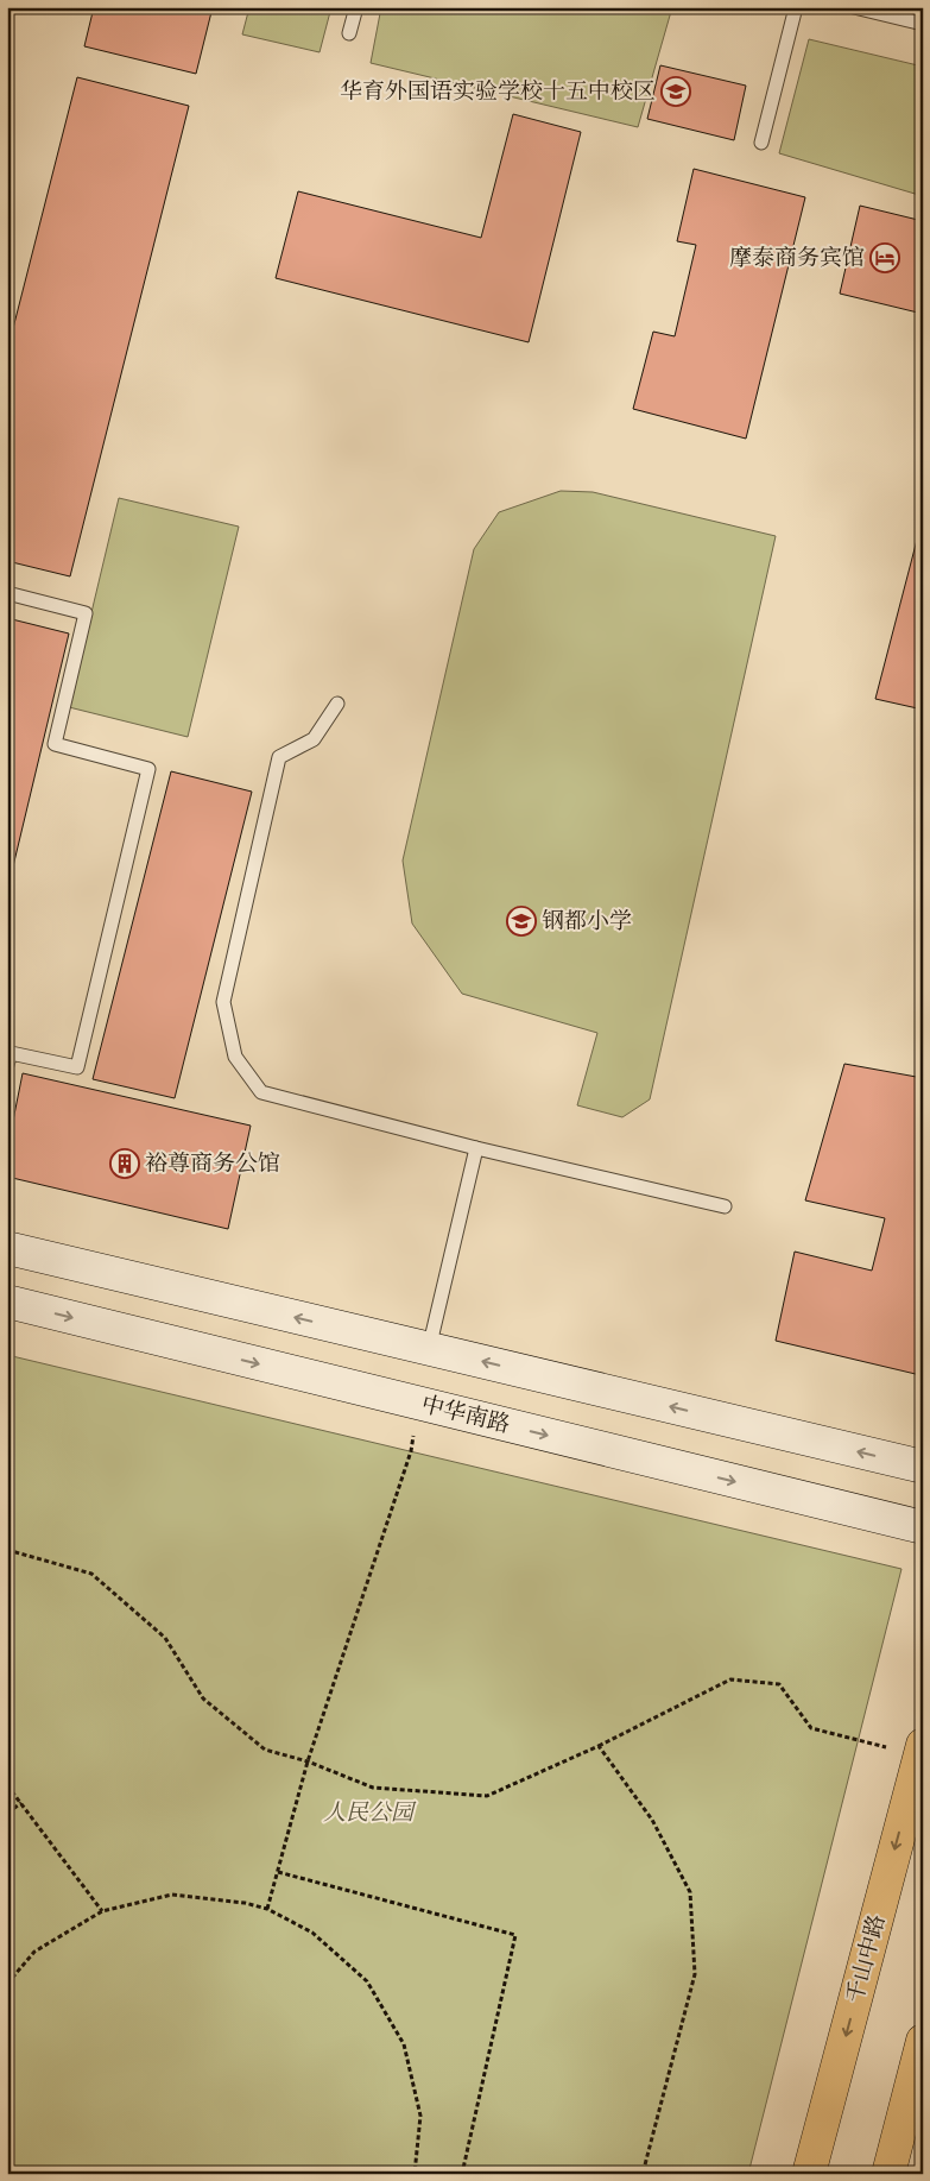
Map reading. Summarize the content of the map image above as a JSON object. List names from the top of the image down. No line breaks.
{"streets":{"main road":["中华南路","千山中路"]},"parks":["人民公园"],"places":{"school or university":["华育外国语实验学校十五中校区","钢都小学"],"hotel":["摩泰商务宾馆"],"building":["裕尊商务公馆"]}}
